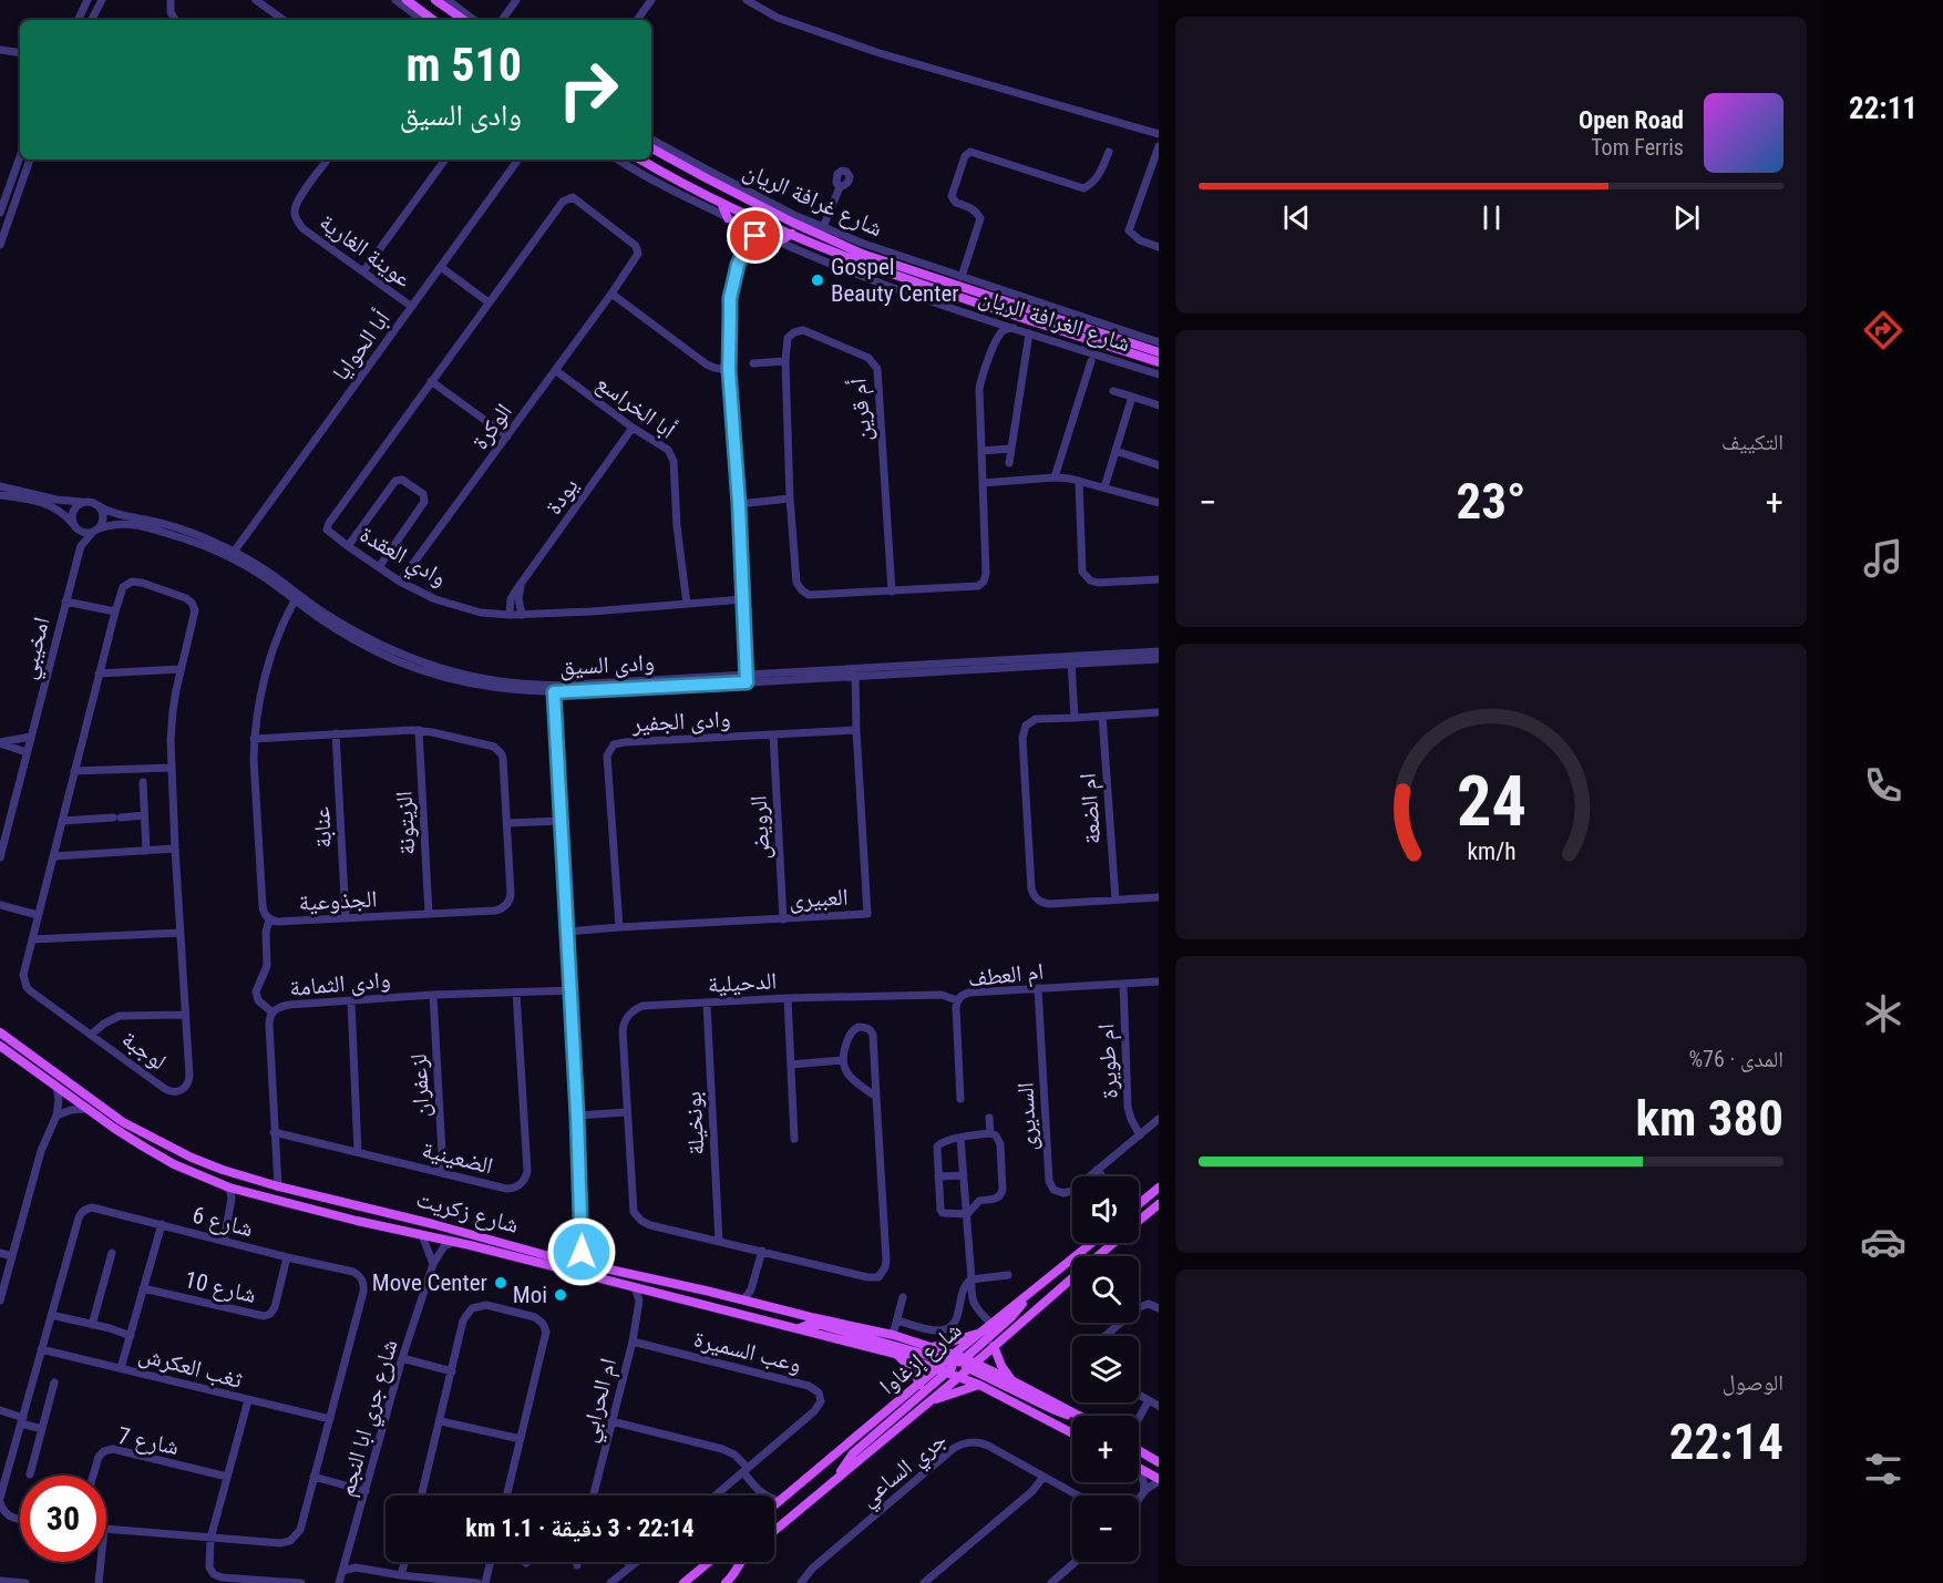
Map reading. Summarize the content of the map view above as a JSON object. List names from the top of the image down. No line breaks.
{"streets":{"main road":["شارع الغرافة الريان","شارع زكريت","شارع إزغاوا"],"street":["شارع غرافة الريان","عوينة الغارية","أبا الحوايا","أبا الخراسع","أم قرين","الوكرة","يودة","وادي العقدة","امخيبي","وادى السيق","وادى الجفير","ام الضعة","الزيتونة","عنابة","الرويض","العبيرى","الجذوعية","ام العطف","الدحيلية","وادى الثمامة","لوجبة","ام طويرة","لزعفران","السديرى","بونخيلة","الضعينية","شارع 6","شارع 10","وعب السميرة","ثغب العكرش","ام الحرابي","شارع جري ابا النجم","شارع 7","جري الساعي"]},"crossings":[["عوينة الغارية","أبا الحوايا"],["أبا الحوايا","وادى السيق"],["أبا الخراسع","الوكرة"],["أبا الخراسع","يودة"],["أبا الخراسع","وادي العقدة"],["الوكرة","وادي العقدة"],["يودة","وادي العقدة"],["امخيبي","وادى السيق"],["امخيبي","لوجبة"],["وادى السيق","العبيرى"],["وادى السيق","الجذوعية"],["وادى الجفير","الرويض"],["وادى الجفير","العبيرى"],["الزيتونة","الجذوعية"],["عنابة","الجذوعية"],["الرويض","العبيرى"],["ام العطف","الدحيلية"],["ام العطف","ام طويرة"],["ام العطف","السديرى"],["الدحيلية","بونخيلة"],["وادى الثمامة","لزعفران"],["وادى الثمامة","الضعينية"],["وادى الثمامة","شارع زكريت"],["ام طويرة","السديرى"],["لزعفران","الضعينية"],["شارع زكريت","شارع إزغاوا"],["شارع زكريت","ام الحرابي"],["شارع زكريت","شارع جري ابا النجم"],["شارع 6","شارع 10"],["شارع 6","ثغب العكرش"],["وعب السميرة","ام الحرابي"]],"places":["Gospel Beauty Center","Move Center","Moi"],"page":{"tabs":"22:11","turn":["510 m","وادى السيق"],"song":["Open Road","Tom Ferris"],"tile":["التكييف",["المدى · 76%","380 km"],["الوصول","22:14"]],"heat":["−","23°","+"],"map_buttons":["+","−"],"limit":"30","trip":"22:14 · 3 دقيقة · 1.1 km","gauge":["24","km/h"]}}
